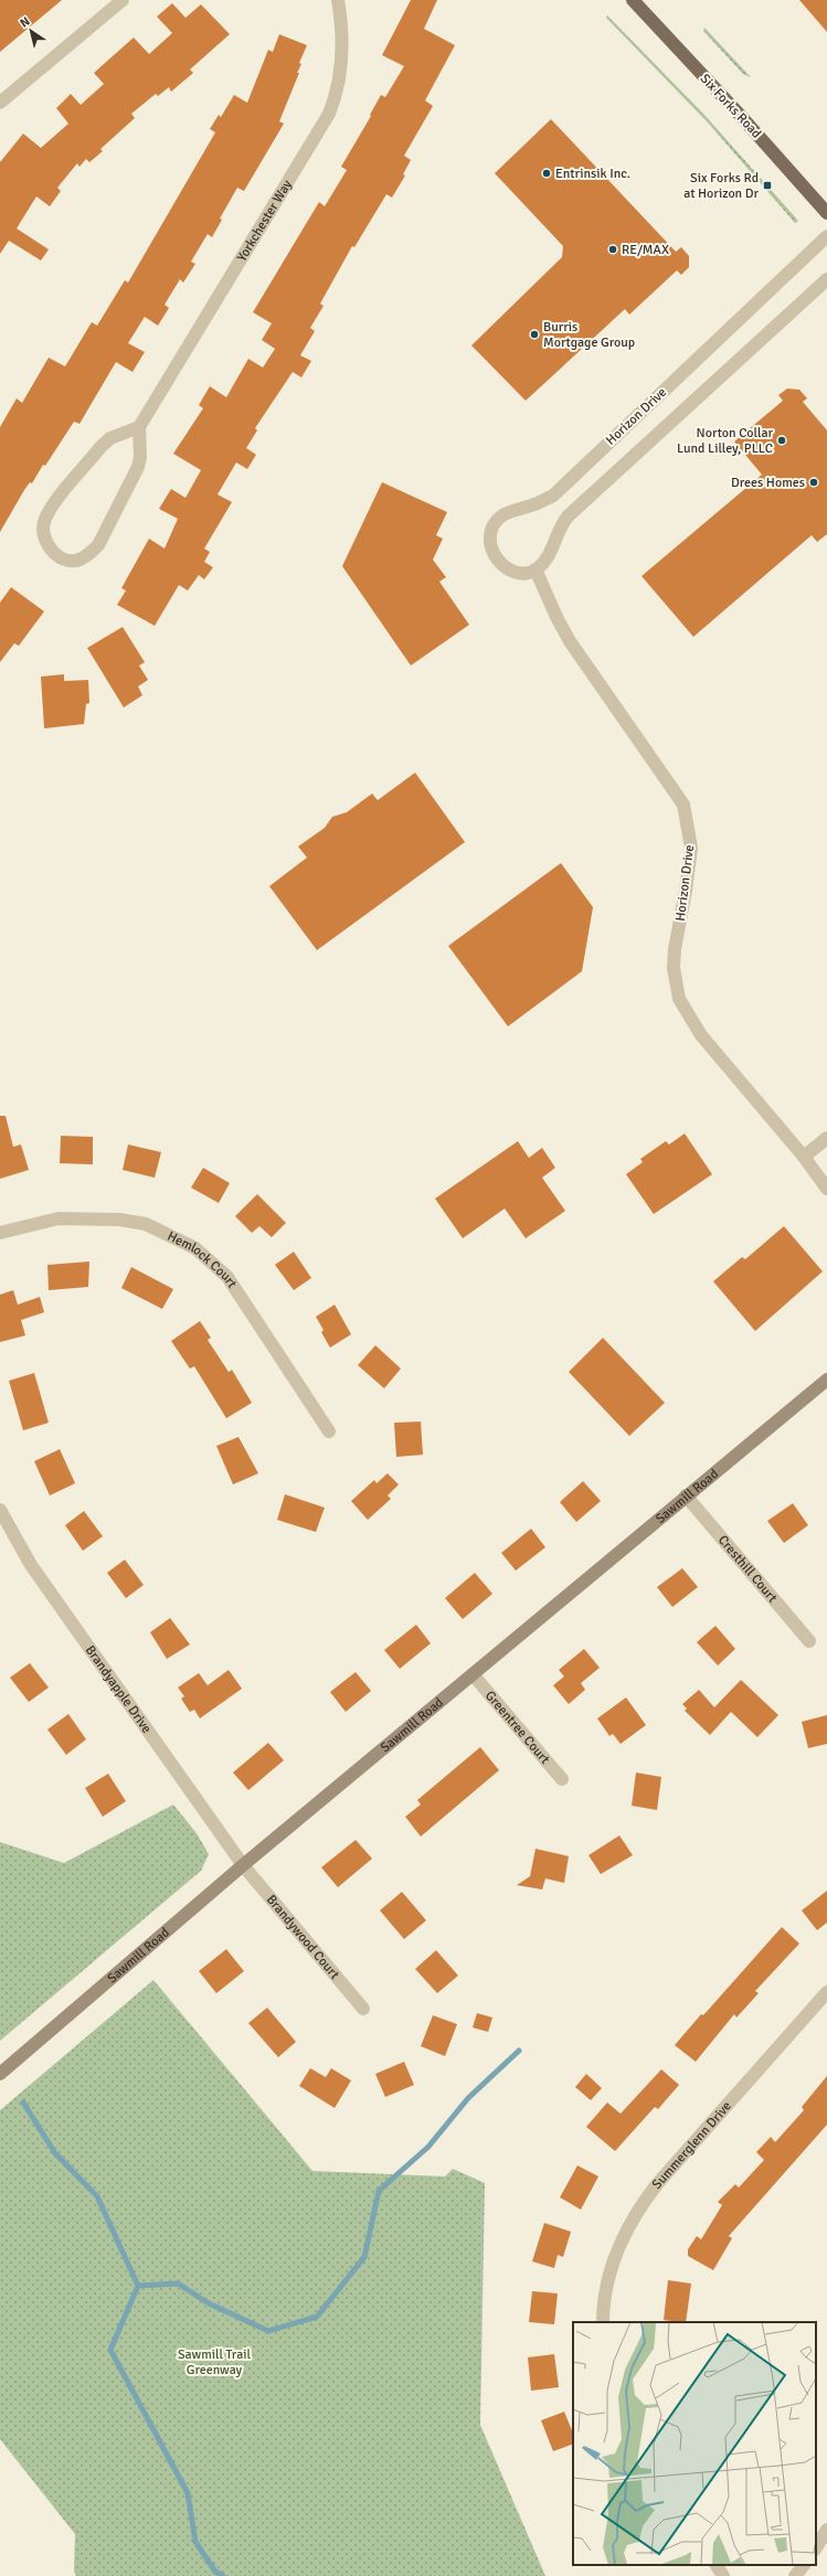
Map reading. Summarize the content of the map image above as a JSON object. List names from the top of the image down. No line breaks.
{"streets":{"main road":["Six Forks Road"],"street":["Yorkchester Way","Horizon Drive","Hemlock Court","Sawmill Road","Cresthill Court","Brandyapple Drive","Greentree Court","Brandywood Court","Summerglenn Drive"]},"crossings":[["Sawmill Road","Cresthill Court"],["Sawmill Road","Brandyapple Drive"],["Sawmill Road","Greentree Court"],["Sawmill Road","Brandywood Court"],["Brandyapple Drive","Brandywood Court"]],"parks":["Sawmill Trail Greenway"],"places":{"other":["Entrinsik Inc.","RE/MAX","Burris Mortgage Group","Norton Collar Lund Lilley, PLLC","Drees Homes"],"transit":["Six Forks Rd at Horizon Dr"]},"north":"top left"}
